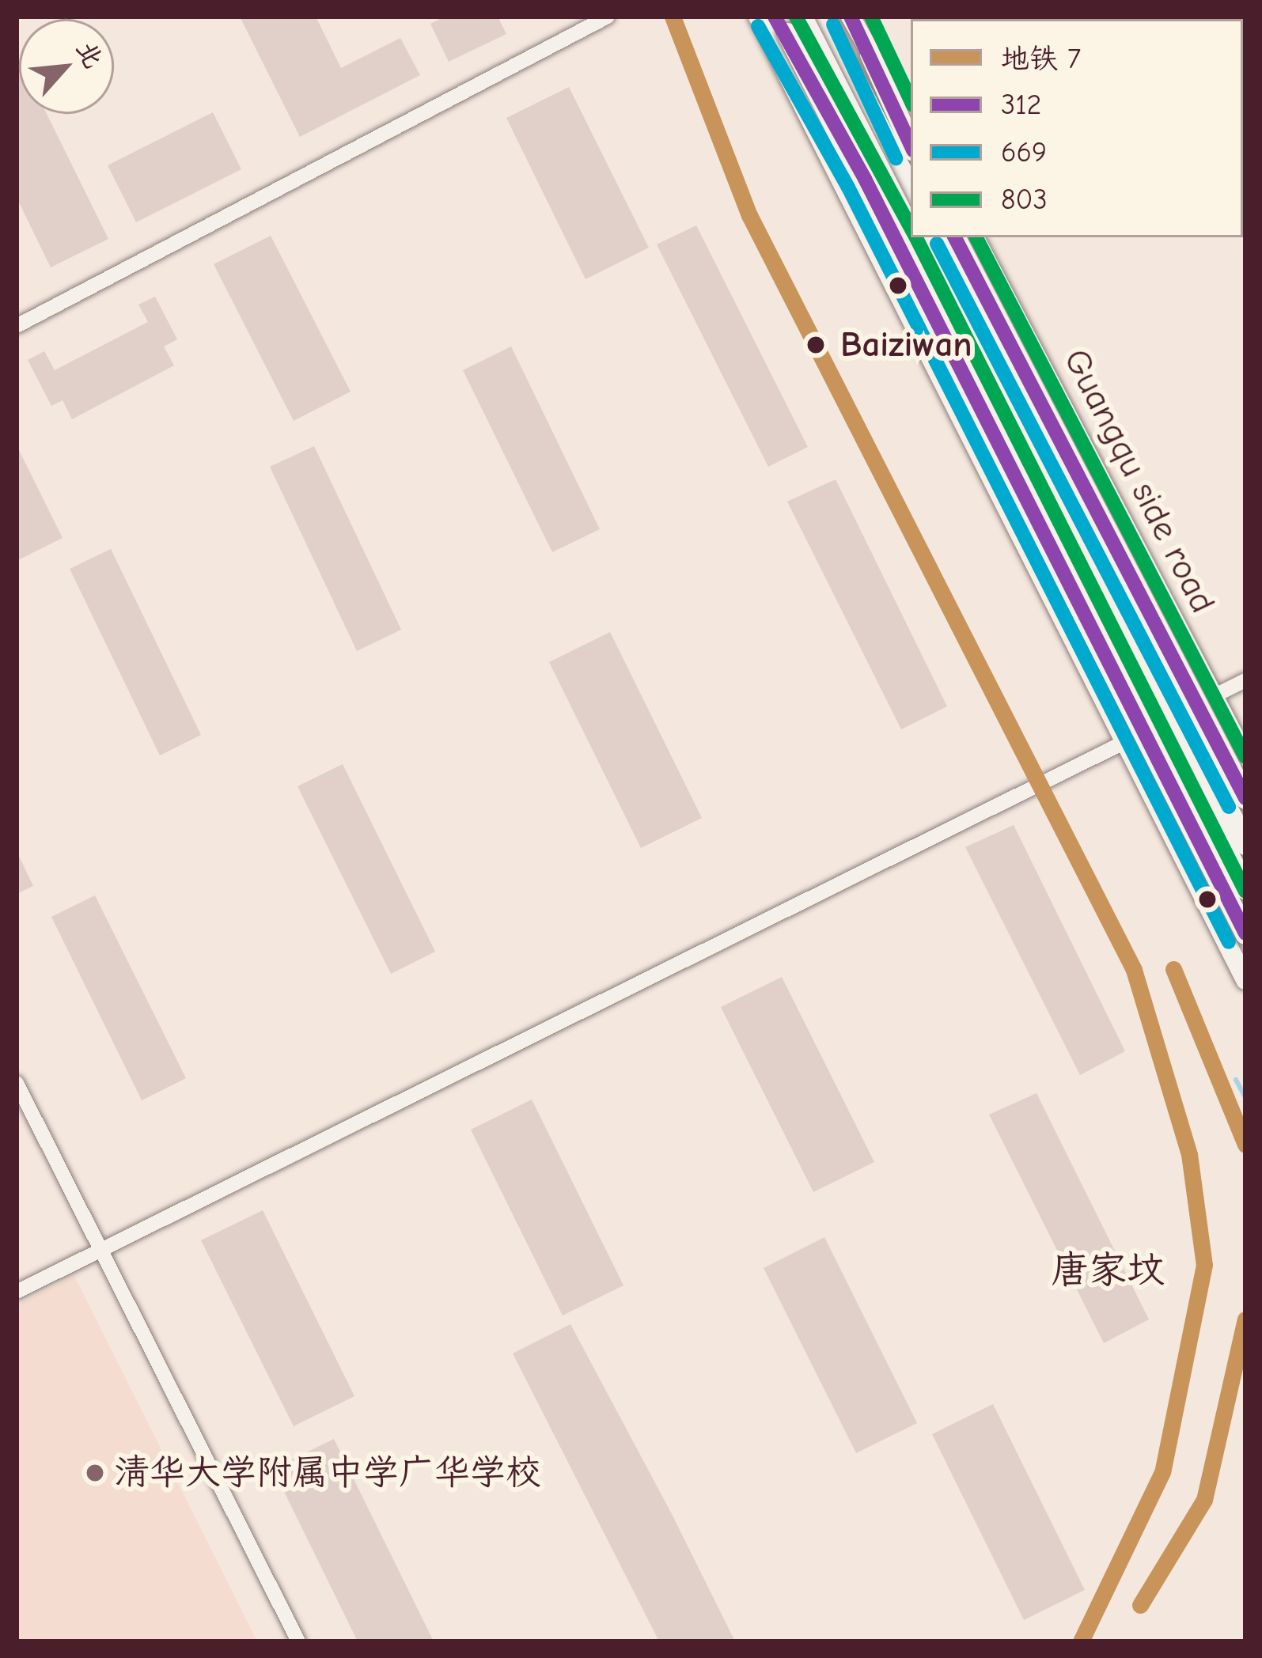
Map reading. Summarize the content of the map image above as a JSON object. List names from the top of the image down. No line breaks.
{"streets":{"main road":["Guangqu side road"]},"districts":["唐家坟"],"places":["Baiziwan","清华大学附属中学广华学校"],"lines":["metro line 7","transit line 312","transit line 803","transit line 669"],"legend":["地铁 7","312","669","803"],"north":"top right"}
